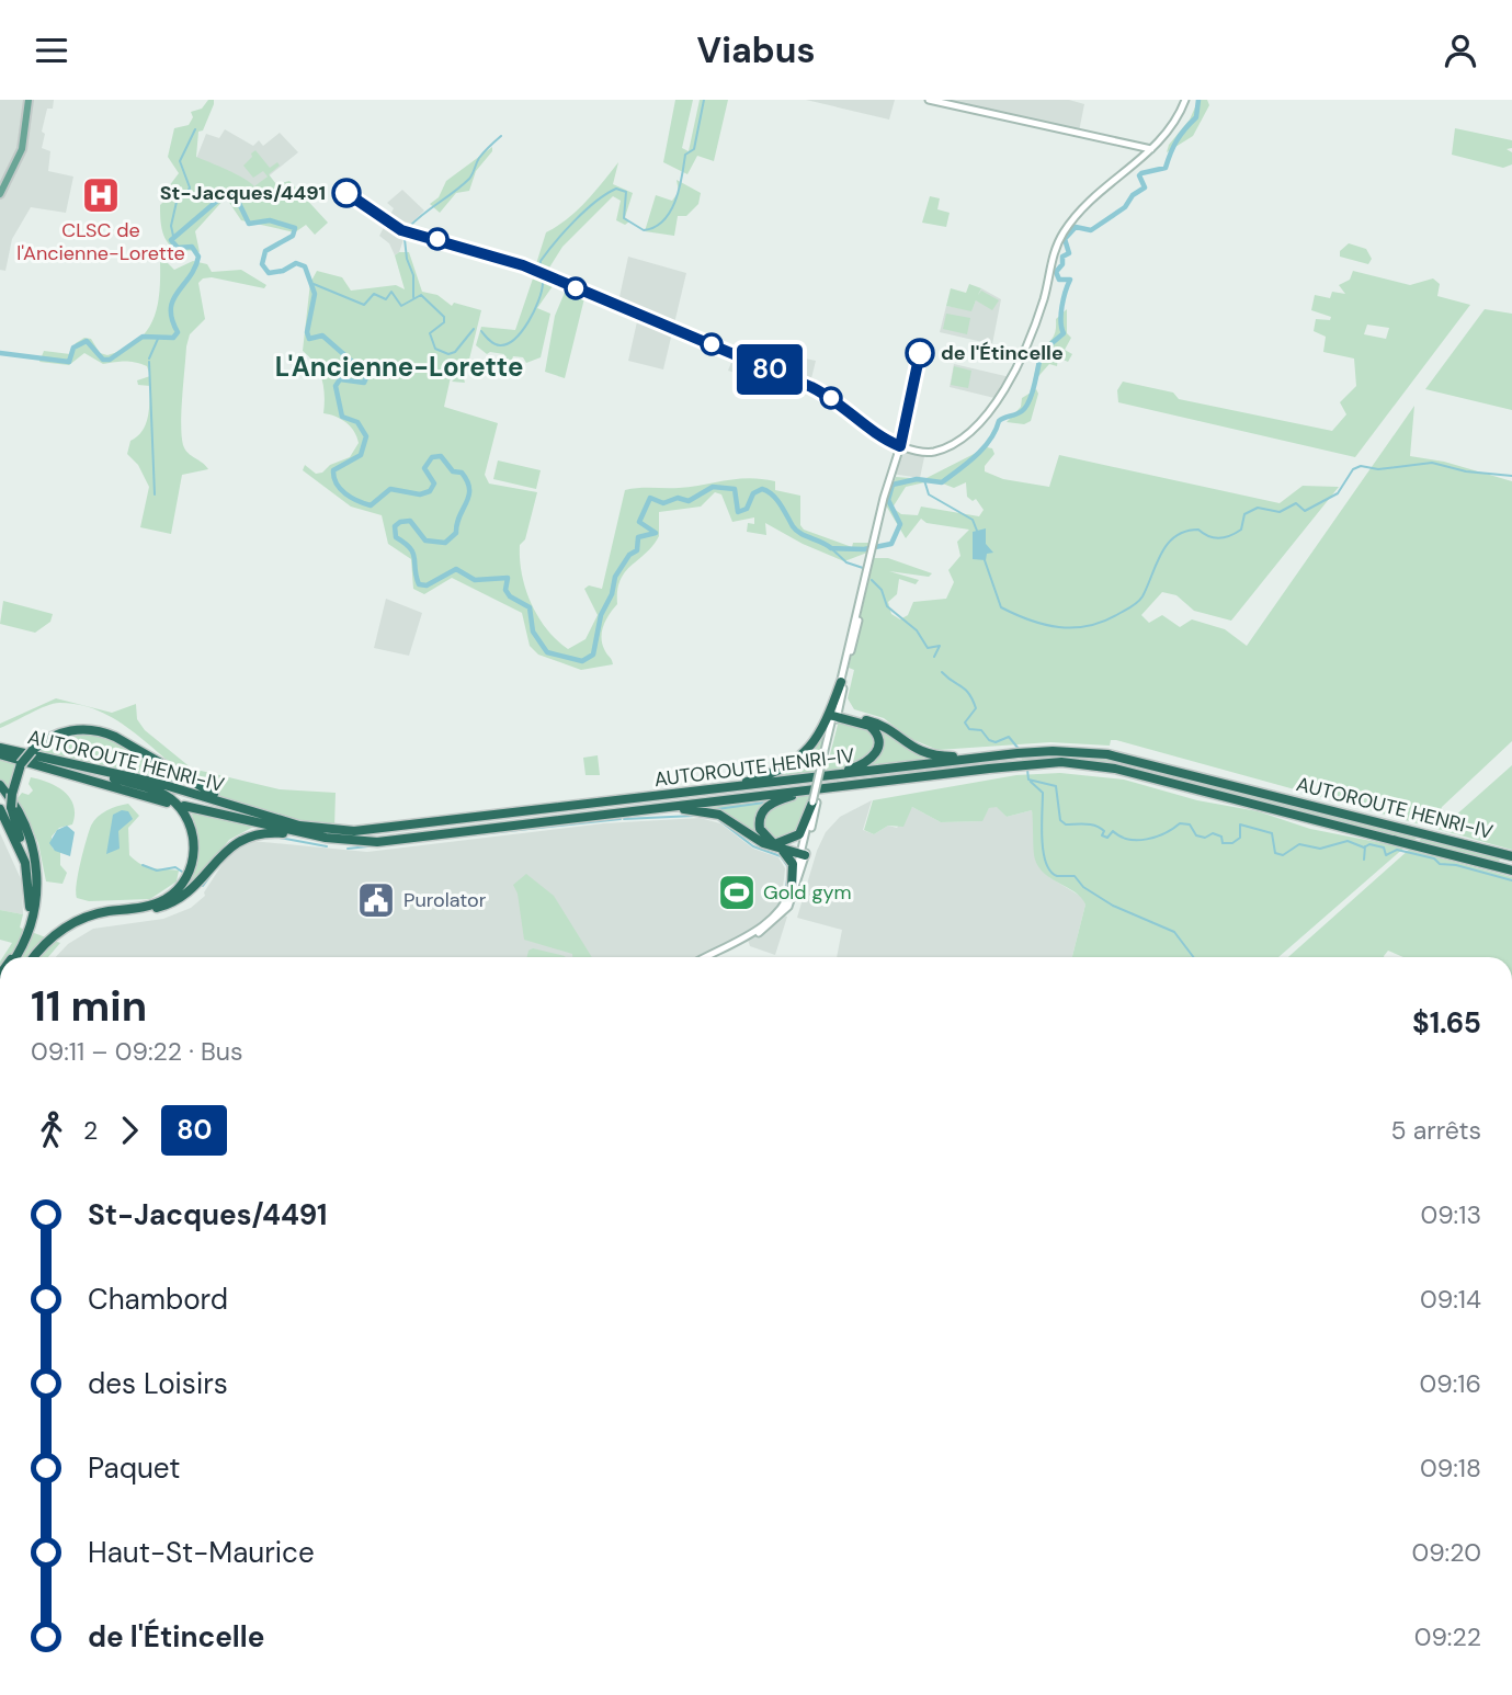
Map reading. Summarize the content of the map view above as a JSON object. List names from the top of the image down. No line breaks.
{"streets":{"highway":["AUTOROUTE HENRI-IV"]},"districts":["L'Ancienne-Lorette"],"places":{"other":["St-Jacques/4491","de l'Étincelle"],"hospital":["CLSC de l'Ancienne-Lorette"],"sports":["Gold gym"],"public building":["Purolator"]},"lines":["bus line 80"],"page":{"header":"Viabus","on_map":"80","heading":["11 min","09:11 – 09:22 · Bus","$1.65"],"legs":["2","80","5 arrêts"],"list":[{"name":"St-Jacques/4491","value":"09:13"},{"name":"Chambord","value":"09:14"},{"name":"des Loisirs","value":"09:16"},{"name":"Paquet","value":"09:18"},{"name":"Haut-St-Maurice","value":"09:20"},{"name":"de l'Étincelle","value":"09:22"}]}}
